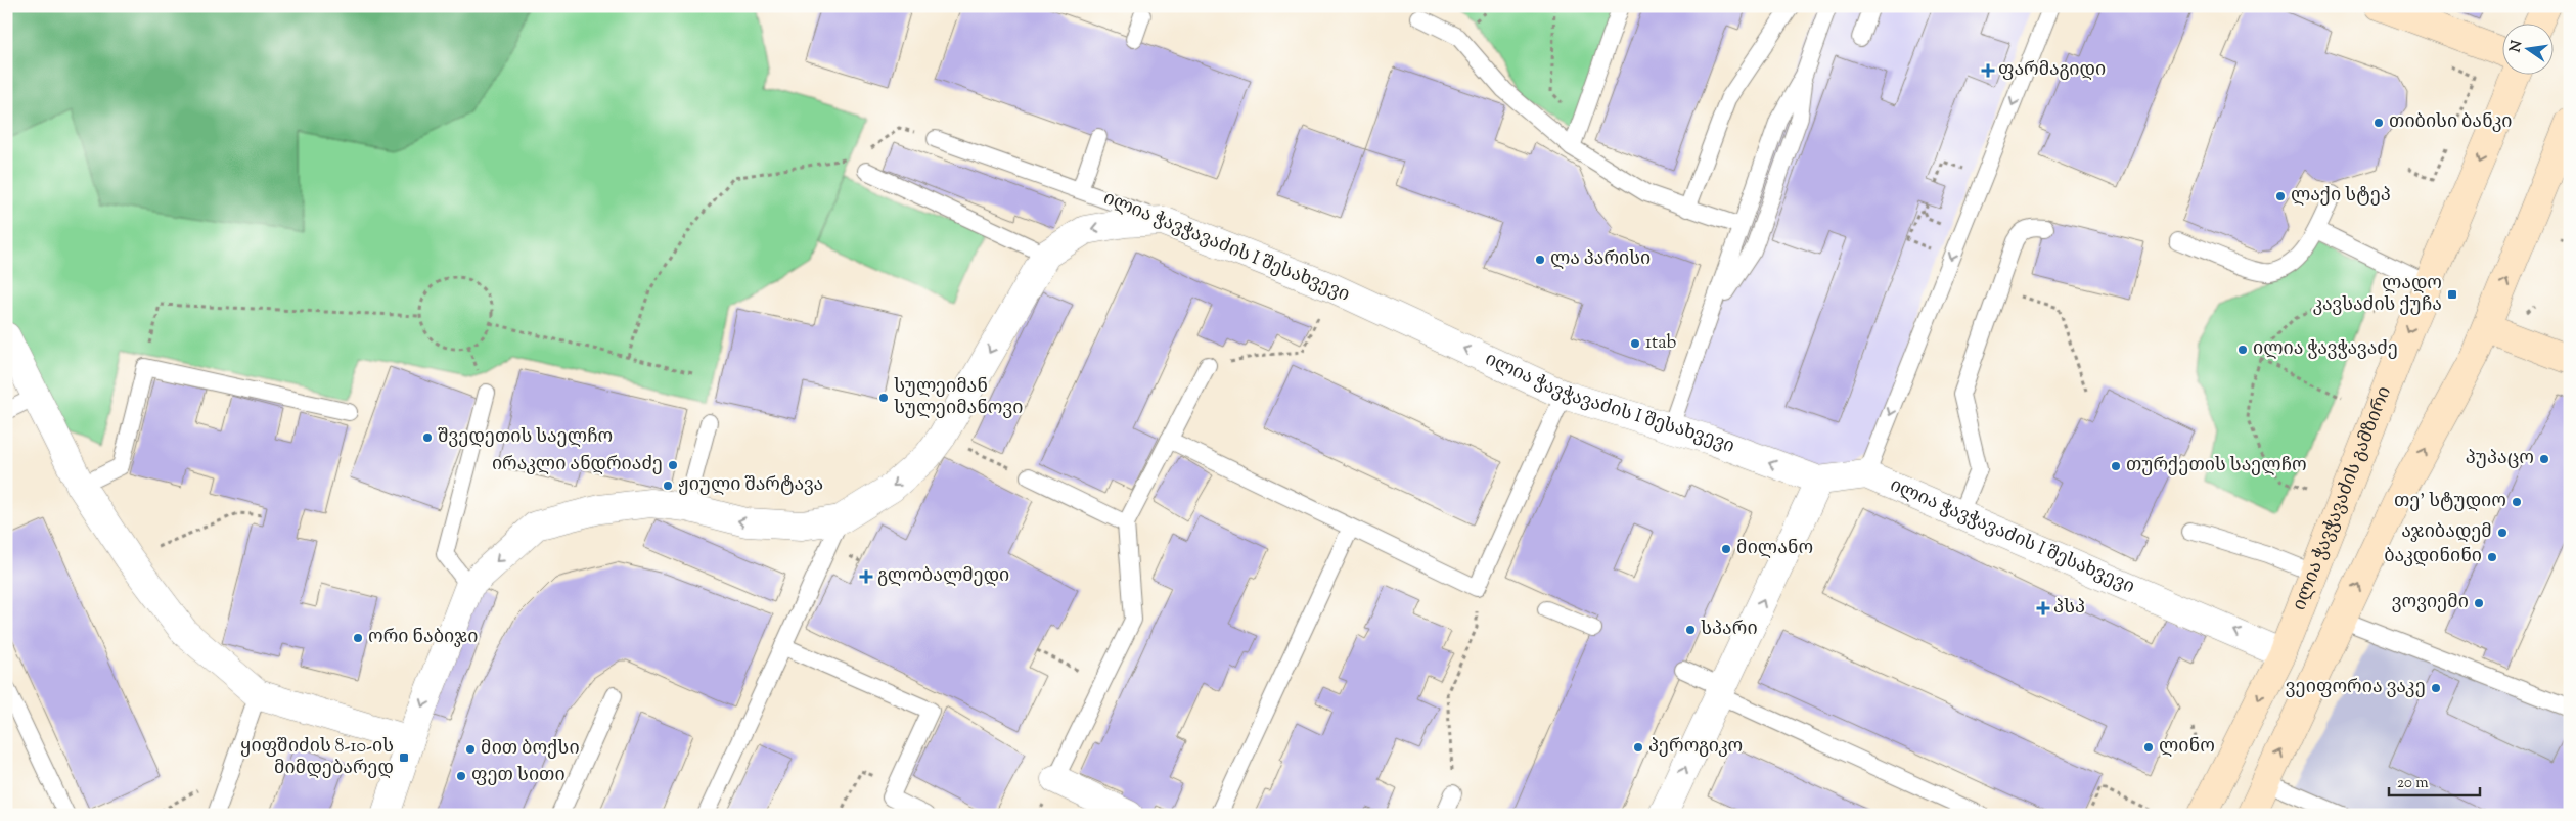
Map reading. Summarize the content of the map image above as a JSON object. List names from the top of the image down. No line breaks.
{"streets":{"main road":["ილია ჭავჭავაძის გამზირი"],"street":["ილია ჭავჭავაძის I შესახვევი"]},"crossings":[["ილია ჭავჭავაძის I შესახვევი","ილია ჭავჭავაძის გამზირი"]],"places":{"health":["ფარმაგიდი","გლობალმედი","პსპ"],"other":["თიბისი ბანკი","ლაქი სტეპ","ლა პარისი","1tab","ილია ჭავჭავაძე","სულეიმან სულეიმანოვი","შვედეთის საელჩო","პუპაცო","ირაკლი ანდრიაძე","თურქეთის საელჩო","ჟიული შარტავა","თე' სტუდიო","აჯიბადემ","მილანო","ბაკდინინი","ვოვიემი","სპარი","ორი ნაბიჯი","ვეიფორია ვაკე","პეროგიკო","ლინო","მით ბოქსი","ფეთ სითი"],"transit":["ლადო კავსაძის ქუჩა","ყიფშიძის 8-10-ის მიმდებარედ"]},"scale_bar":"20 m","north":"left"}
